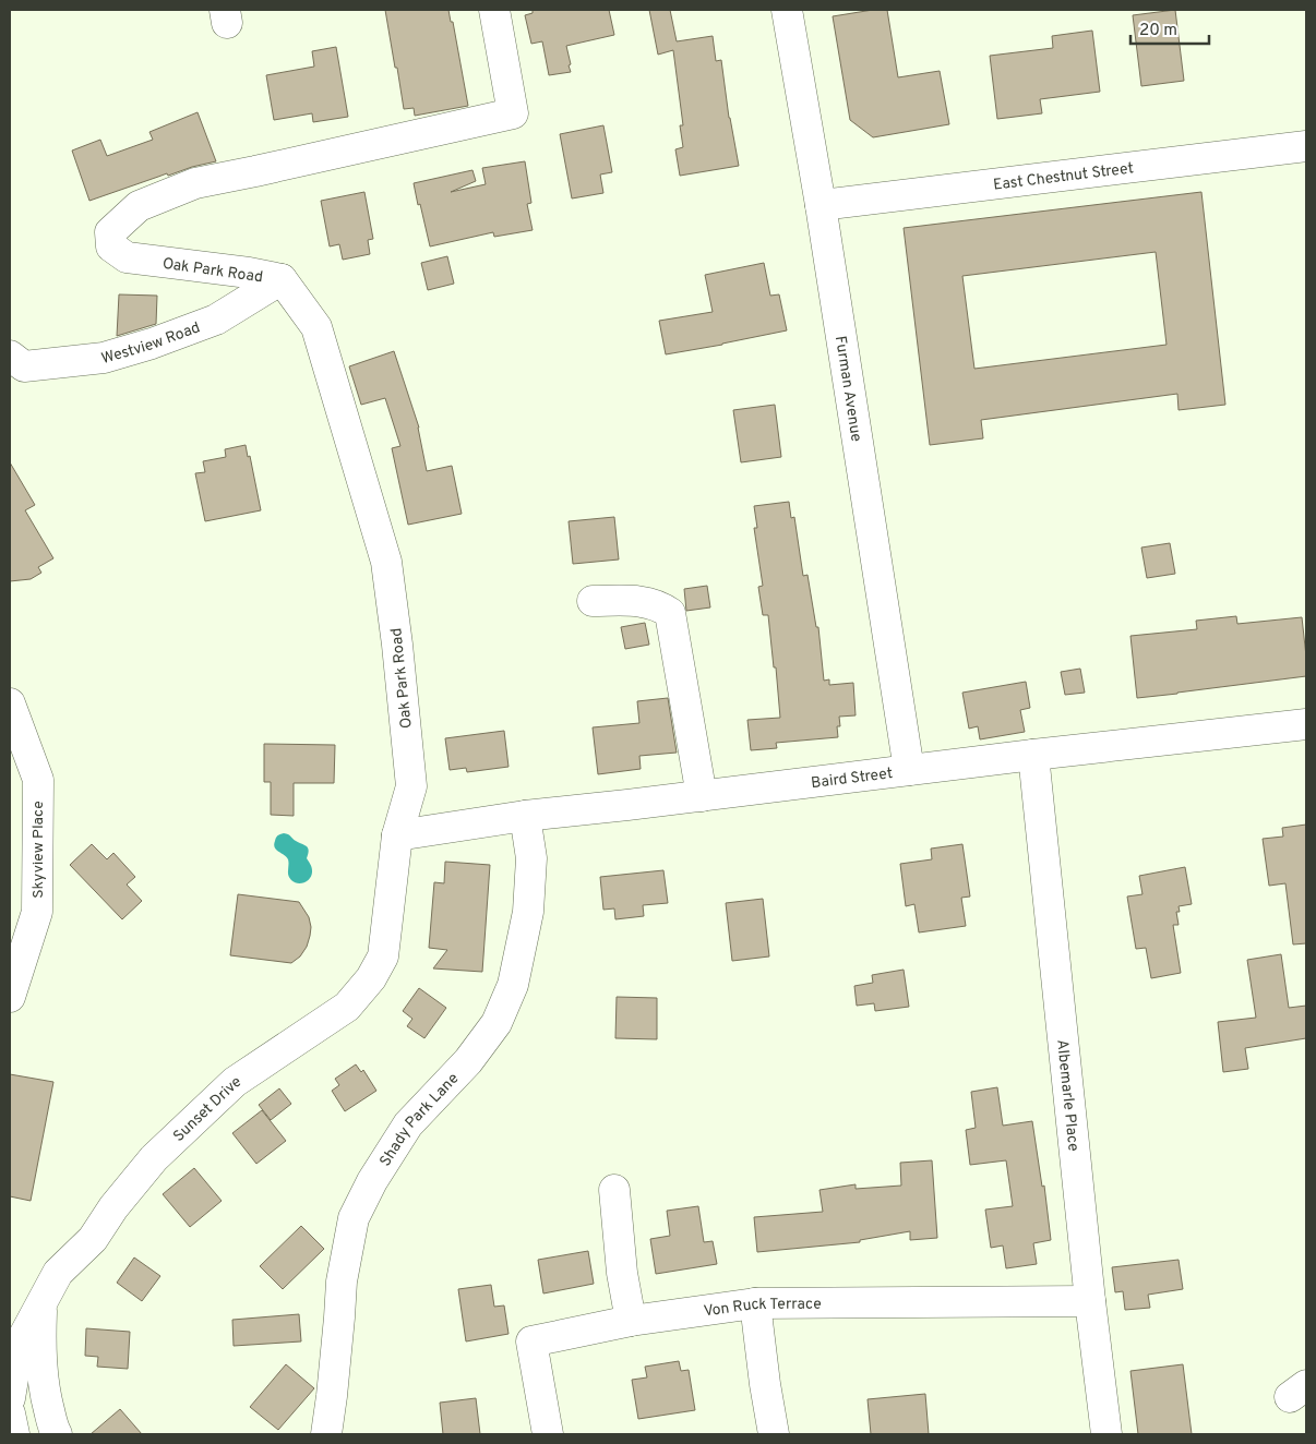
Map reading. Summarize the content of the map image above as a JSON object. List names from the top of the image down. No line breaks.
{"streets":{"street":["East Chestnut Street","Oak Park Road","Westview Road","Furman Avenue","Baird Street","Skyview Place","Albemarle Place","Sunset Drive","Shady Park Lane","Von Ruck Terrace"]},"crossings":[["East Chestnut Street","Furman Avenue"],["Oak Park Road","Westview Road"],["Oak Park Road","Baird Street"],["Oak Park Road","Sunset Drive"],["Furman Avenue","Baird Street"],["Baird Street","Albemarle Place"],["Baird Street","Sunset Drive"],["Baird Street","Shady Park Lane"],["Albemarle Place","Von Ruck Terrace"]],"scale_bar":"20 m"}
